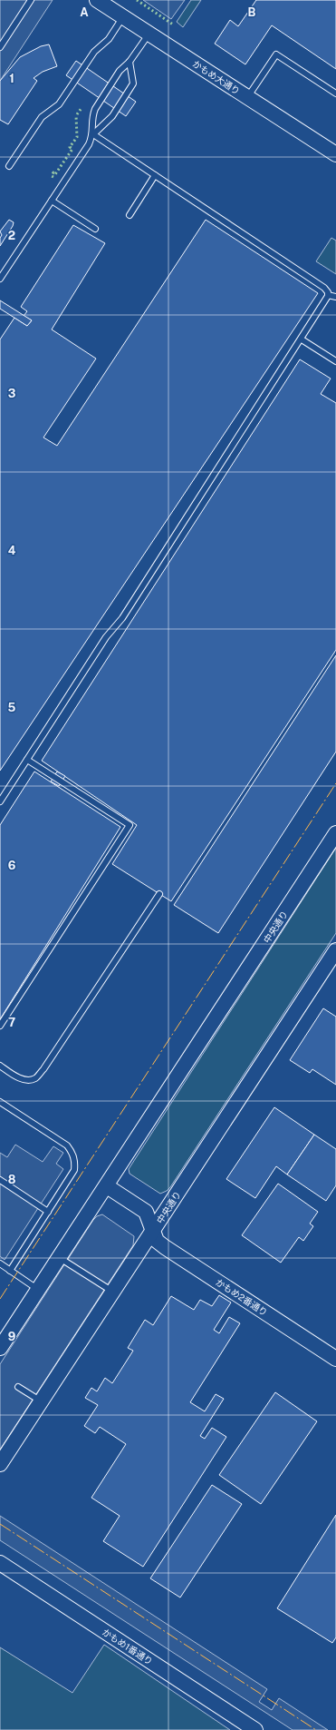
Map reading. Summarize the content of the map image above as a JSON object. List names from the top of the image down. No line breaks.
{"streets":{"street":["かもめ大通り","中央通り","かもめ2番通り","かもめ1番通り"]},"crossings":[["中央通り","かもめ2番通り"]],"grid":{"columns":["A","B"],"rows":["1","2","3","4","5","6","7","8","9"]}}
